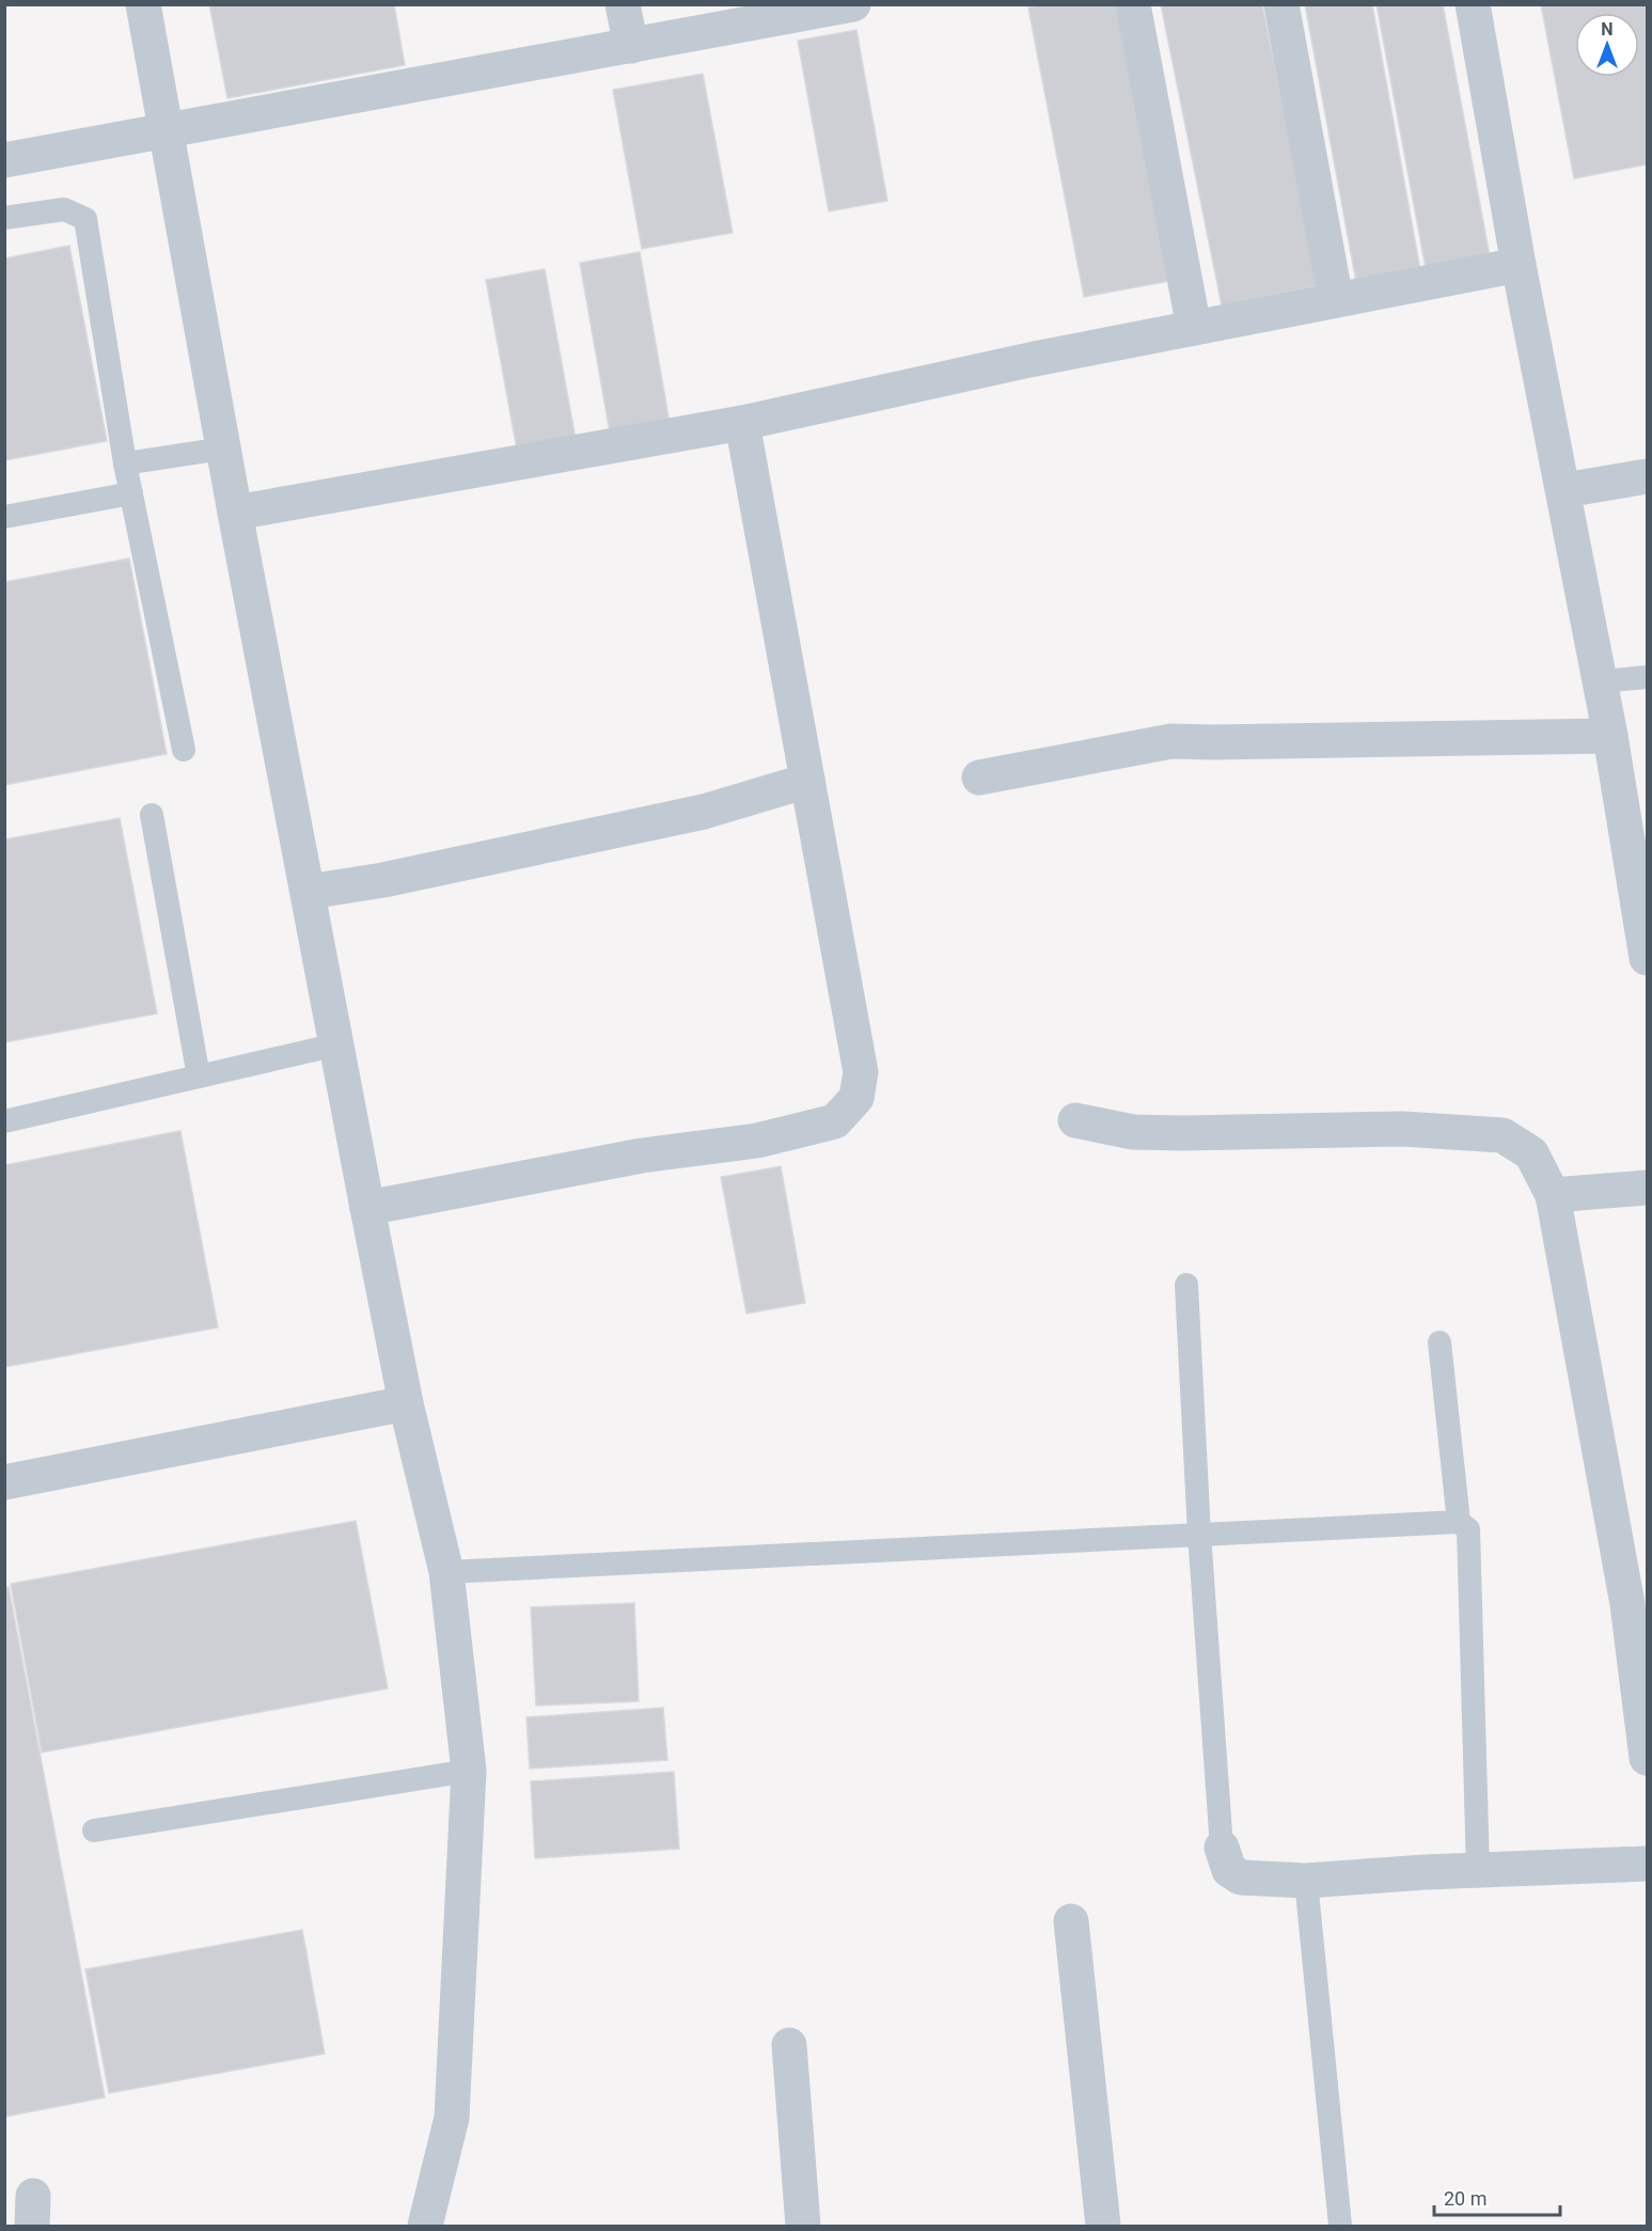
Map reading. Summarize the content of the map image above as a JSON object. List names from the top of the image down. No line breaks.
{"scale_bar":"20 m","north":"top"}
